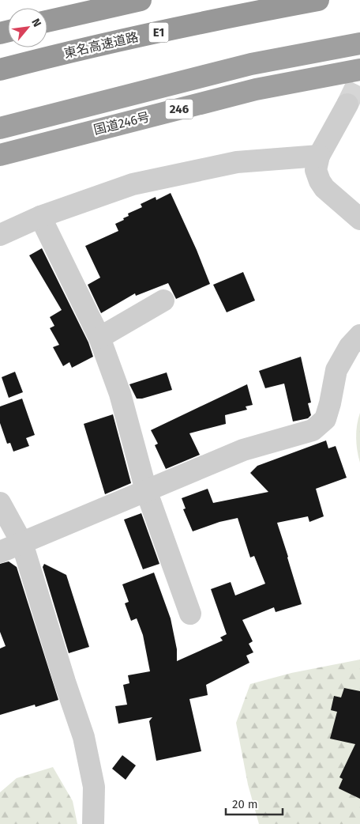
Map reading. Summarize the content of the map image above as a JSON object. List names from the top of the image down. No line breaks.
{"streets":{"highway":["E1","東名高速道路","246","国道246号"]},"scale_bar":"20 m","north":"top right"}
